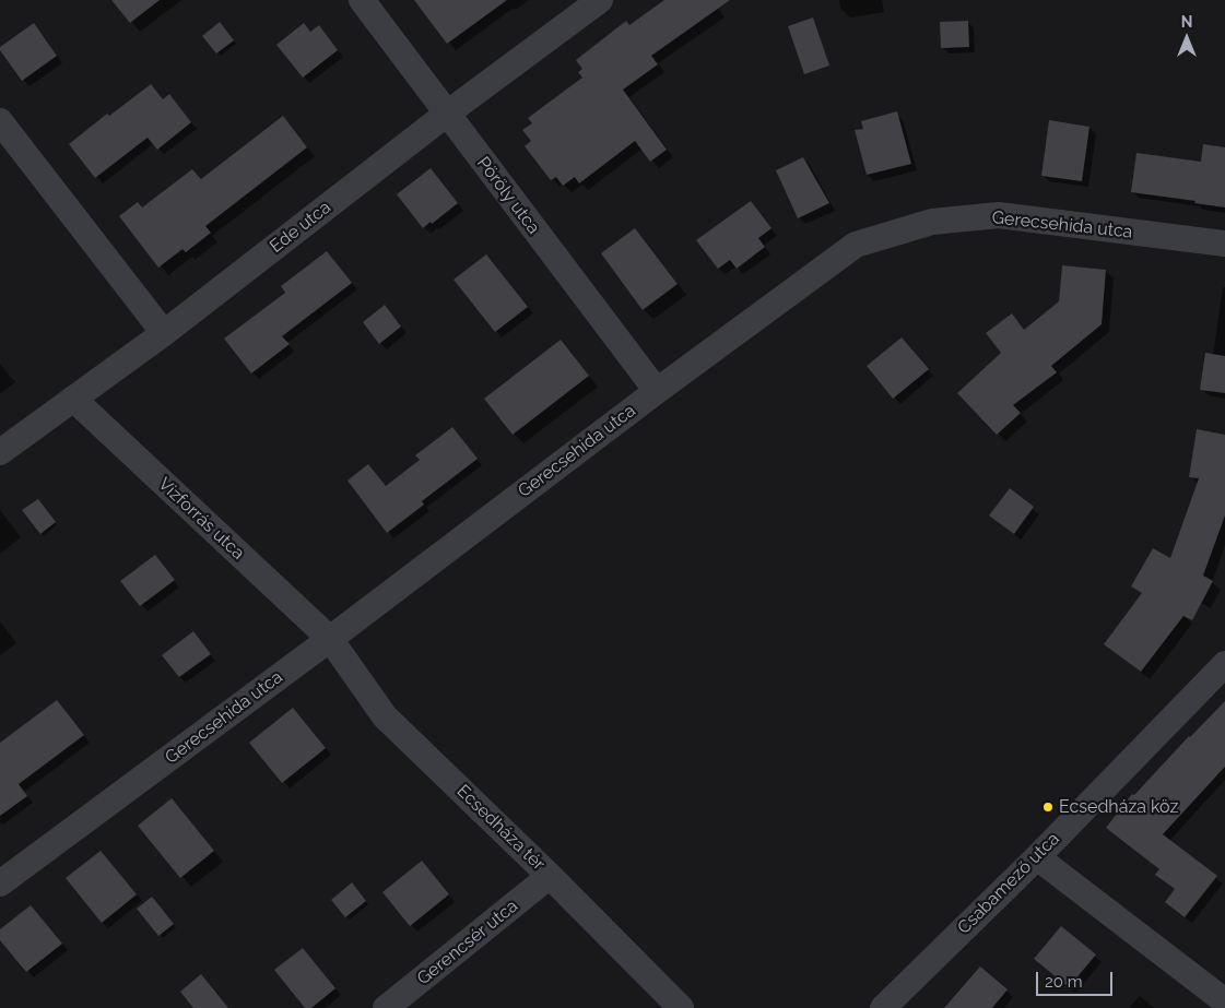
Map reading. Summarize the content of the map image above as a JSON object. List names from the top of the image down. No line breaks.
{"streets":{"street":["Pöröly utca","Gerecsehida utca","Ede utca","Vízforrás utca","Ecsedháza tér","Csabamező utca","Gerencsér utca"]},"crossings":[["Pöröly utca","Gerecsehida utca"],["Pöröly utca","Ede utca"],["Gerecsehida utca","Vízforrás utca"],["Gerecsehida utca","Ecsedháza tér"],["Ede utca","Vízforrás utca"],["Vízforrás utca","Ecsedháza tér"],["Ecsedháza tér","Gerencsér utca"]],"places":["Ecsedháza köz"],"scale_bar":"20 m","north":"top"}
